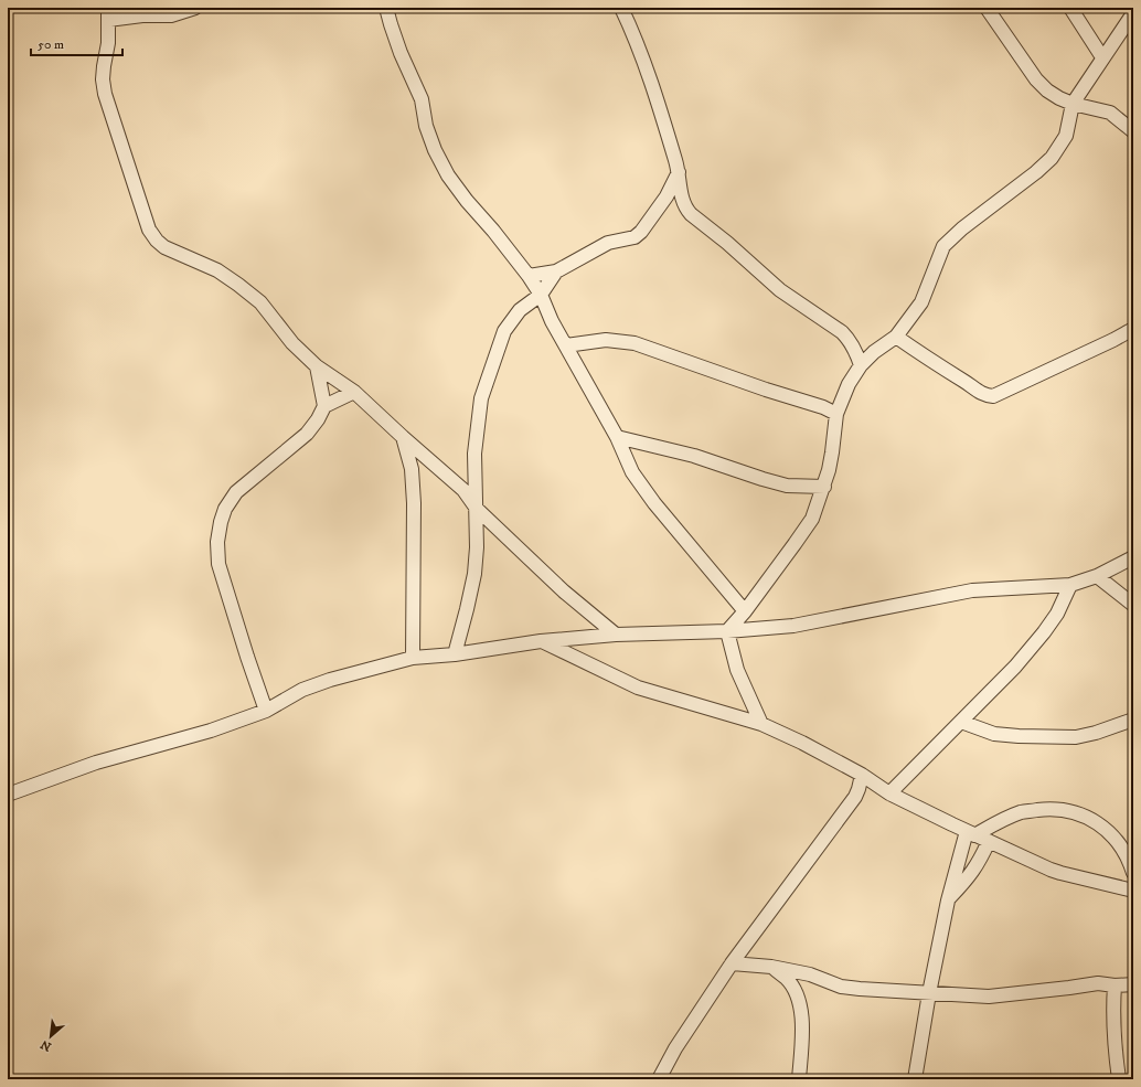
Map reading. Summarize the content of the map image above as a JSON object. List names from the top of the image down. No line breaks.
{"scale_bar":"50 m","north":"bottom left"}
